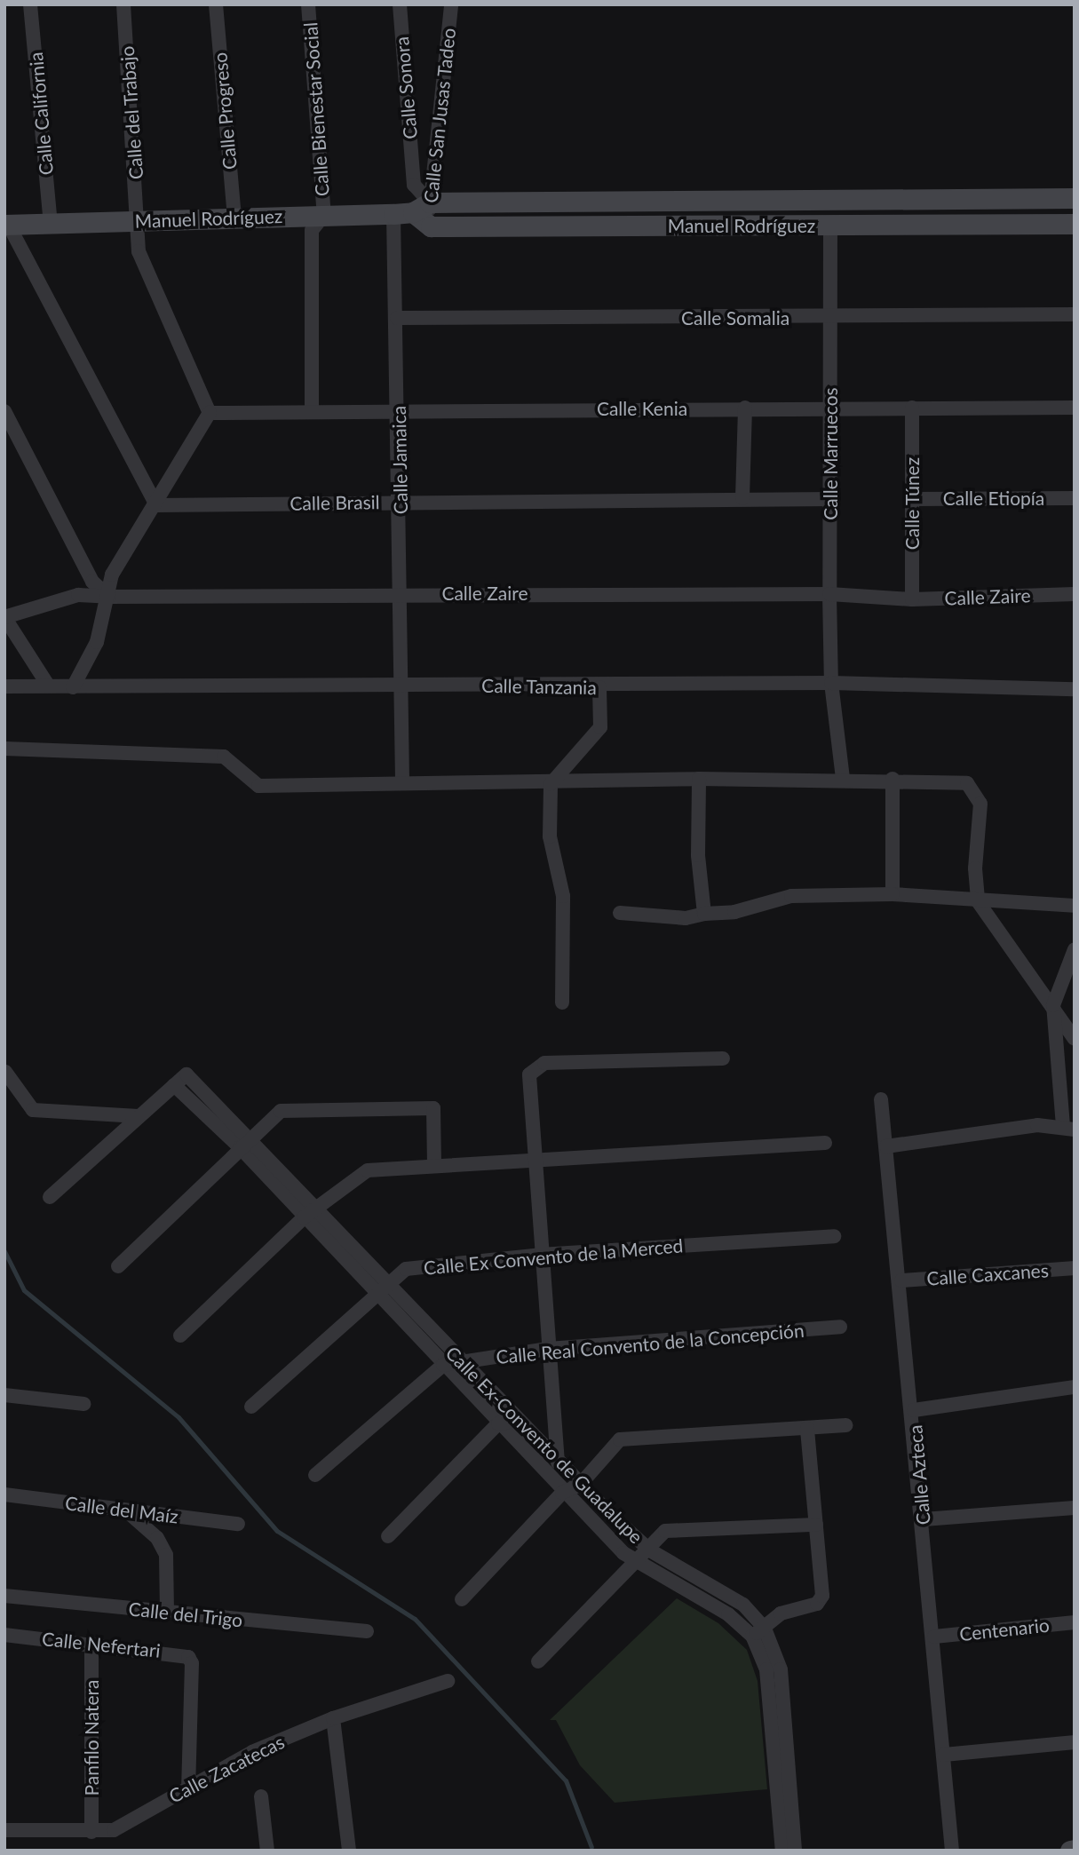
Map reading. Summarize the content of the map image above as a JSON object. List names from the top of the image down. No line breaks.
{"streets":{"street":["Calle Sonora","Calle Bienestar Social","Calle Progreso","Calle del Trabajo","Calle California","Calle San Jusas Tadeo","Manuel Rodríguez","Calle Somalia","Calle Kenia","Calle Marruecos","Calle Jamaica","Calle Etiopía","Calle Brasil","Calle Túnez","Calle Zaire","Calle Tanzania","Calle Ex Convento de la Merced","Calle Caxcanes","Calle Real Convento de la Concepción","Calle Ex-Convento de Guadalupe","Calle Azteca","Calle del Maíz","Calle del Trigo","Centenario","Calle Nefertari","Panfilo Natera","Calle Zacatecas"]},"crossings":[["Calle Sonora","Calle San Jusas Tadeo"],["Calle Sonora","Manuel Rodríguez"],["Calle Sonora","Calle Jamaica"],["Calle Bienestar Social","Manuel Rodríguez"],["Calle Progreso","Manuel Rodríguez"],["Calle del Trabajo","Manuel Rodríguez"],["Calle del Trabajo","Calle Kenia"],["Calle California","Manuel Rodríguez"],["Calle San Jusas Tadeo","Manuel Rodríguez"],["Calle San Jusas Tadeo","Calle Jamaica"],["Manuel Rodríguez","Calle Marruecos"],["Manuel Rodríguez","Calle Jamaica"],["Calle Somalia","Calle Marruecos"],["Calle Somalia","Calle Jamaica"],["Calle Kenia","Calle Marruecos"],["Calle Kenia","Calle Jamaica"],["Calle Kenia","Calle Túnez"],["Calle Marruecos","Calle Brasil"],["Calle Marruecos","Calle Zaire"],["Calle Marruecos","Calle Tanzania"],["Calle Jamaica","Calle Brasil"],["Calle Jamaica","Calle Zaire"],["Calle Jamaica","Calle Tanzania"],["Calle Etiopía","Calle Túnez"],["Calle Túnez","Calle Zaire"],["Calle Ex Convento de la Merced","Calle Ex-Convento de Guadalupe"],["Calle Caxcanes","Calle Azteca"],["Calle Real Convento de la Concepción","Calle Ex-Convento de Guadalupe"],["Calle Azteca","Centenario"],["Calle Nefertari","Panfilo Natera"],["Calle Nefertari","Calle Zacatecas"],["Panfilo Natera","Calle Zacatecas"]]}
